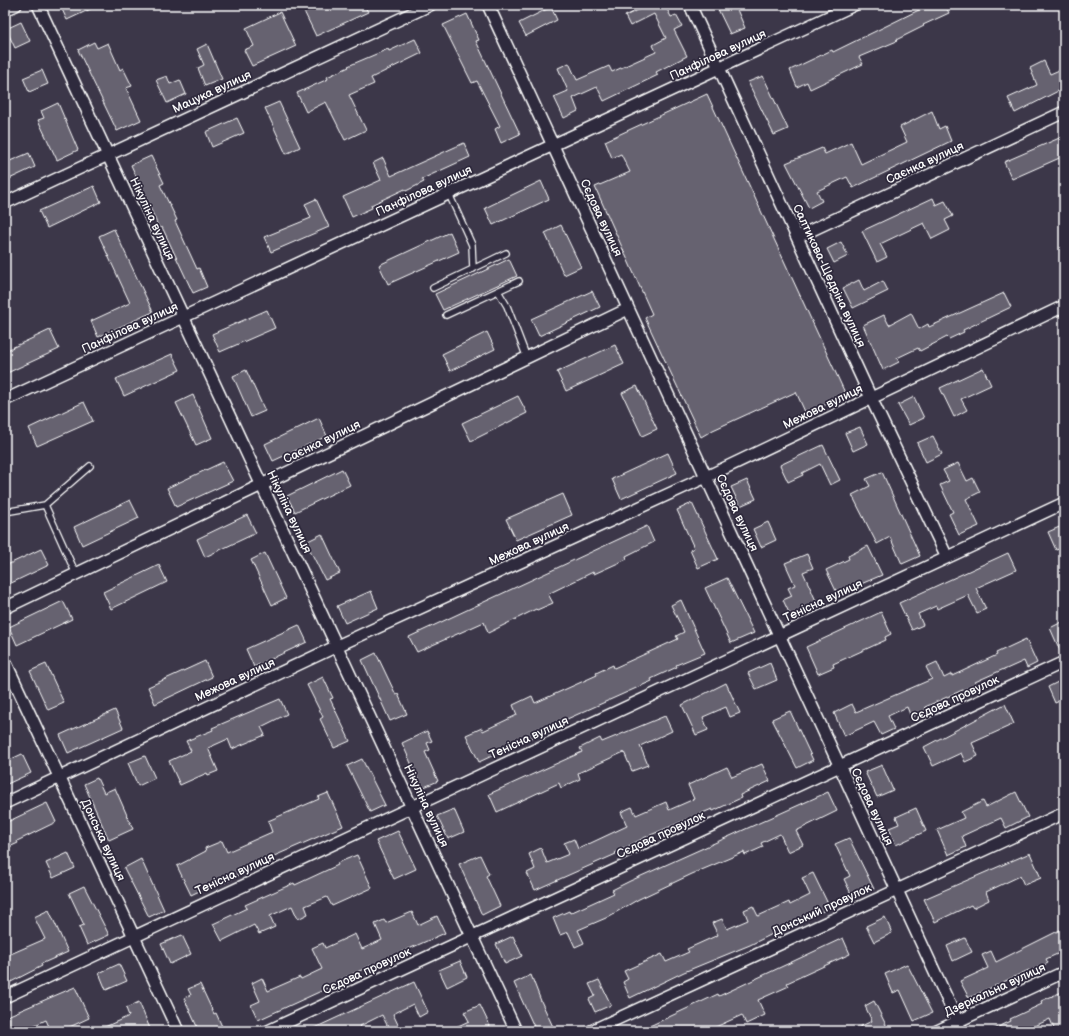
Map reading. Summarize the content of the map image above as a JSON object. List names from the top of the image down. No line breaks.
{"streets":{"street":["Панфілова вулиця","Мацука вулиця","Саєнка вулиця","Сєдова вулиця","Нікуліна вулиця","Салтикова-Щедріна вулиця","Межова вулиця","Тенісна вулиця","Сєдова провулок","Донська вулиця","Донський провулок","Дзеркальна вулиця"]},"crossings":[["Панфілова вулиця","Сєдова вулиця"],["Панфілова вулиця","Нікуліна вулиця"],["Панфілова вулиця","Салтикова-Щедріна вулиця"],["Мацука вулиця","Нікуліна вулиця"],["Саєнка вулиця","Сєдова вулиця"],["Саєнка вулиця","Нікуліна вулиця"],["Саєнка вулиця","Салтикова-Щедріна вулиця"],["Сєдова вулиця","Межова вулиця"],["Сєдова вулиця","Тенісна вулиця"],["Сєдова вулиця","Сєдова провулок"],["Сєдова вулиця","Донський провулок"],["Сєдова вулиця","Дзеркальна вулиця"],["Нікуліна вулиця","Межова вулиця"],["Нікуліна вулиця","Тенісна вулиця"],["Нікуліна вулиця","Сєдова провулок"],["Салтикова-Щедріна вулиця","Межова вулиця"],["Салтикова-Щедріна вулиця","Тенісна вулиця"],["Межова вулиця","Донська вулиця"],["Тенісна вулиця","Донська вулиця"]]}
